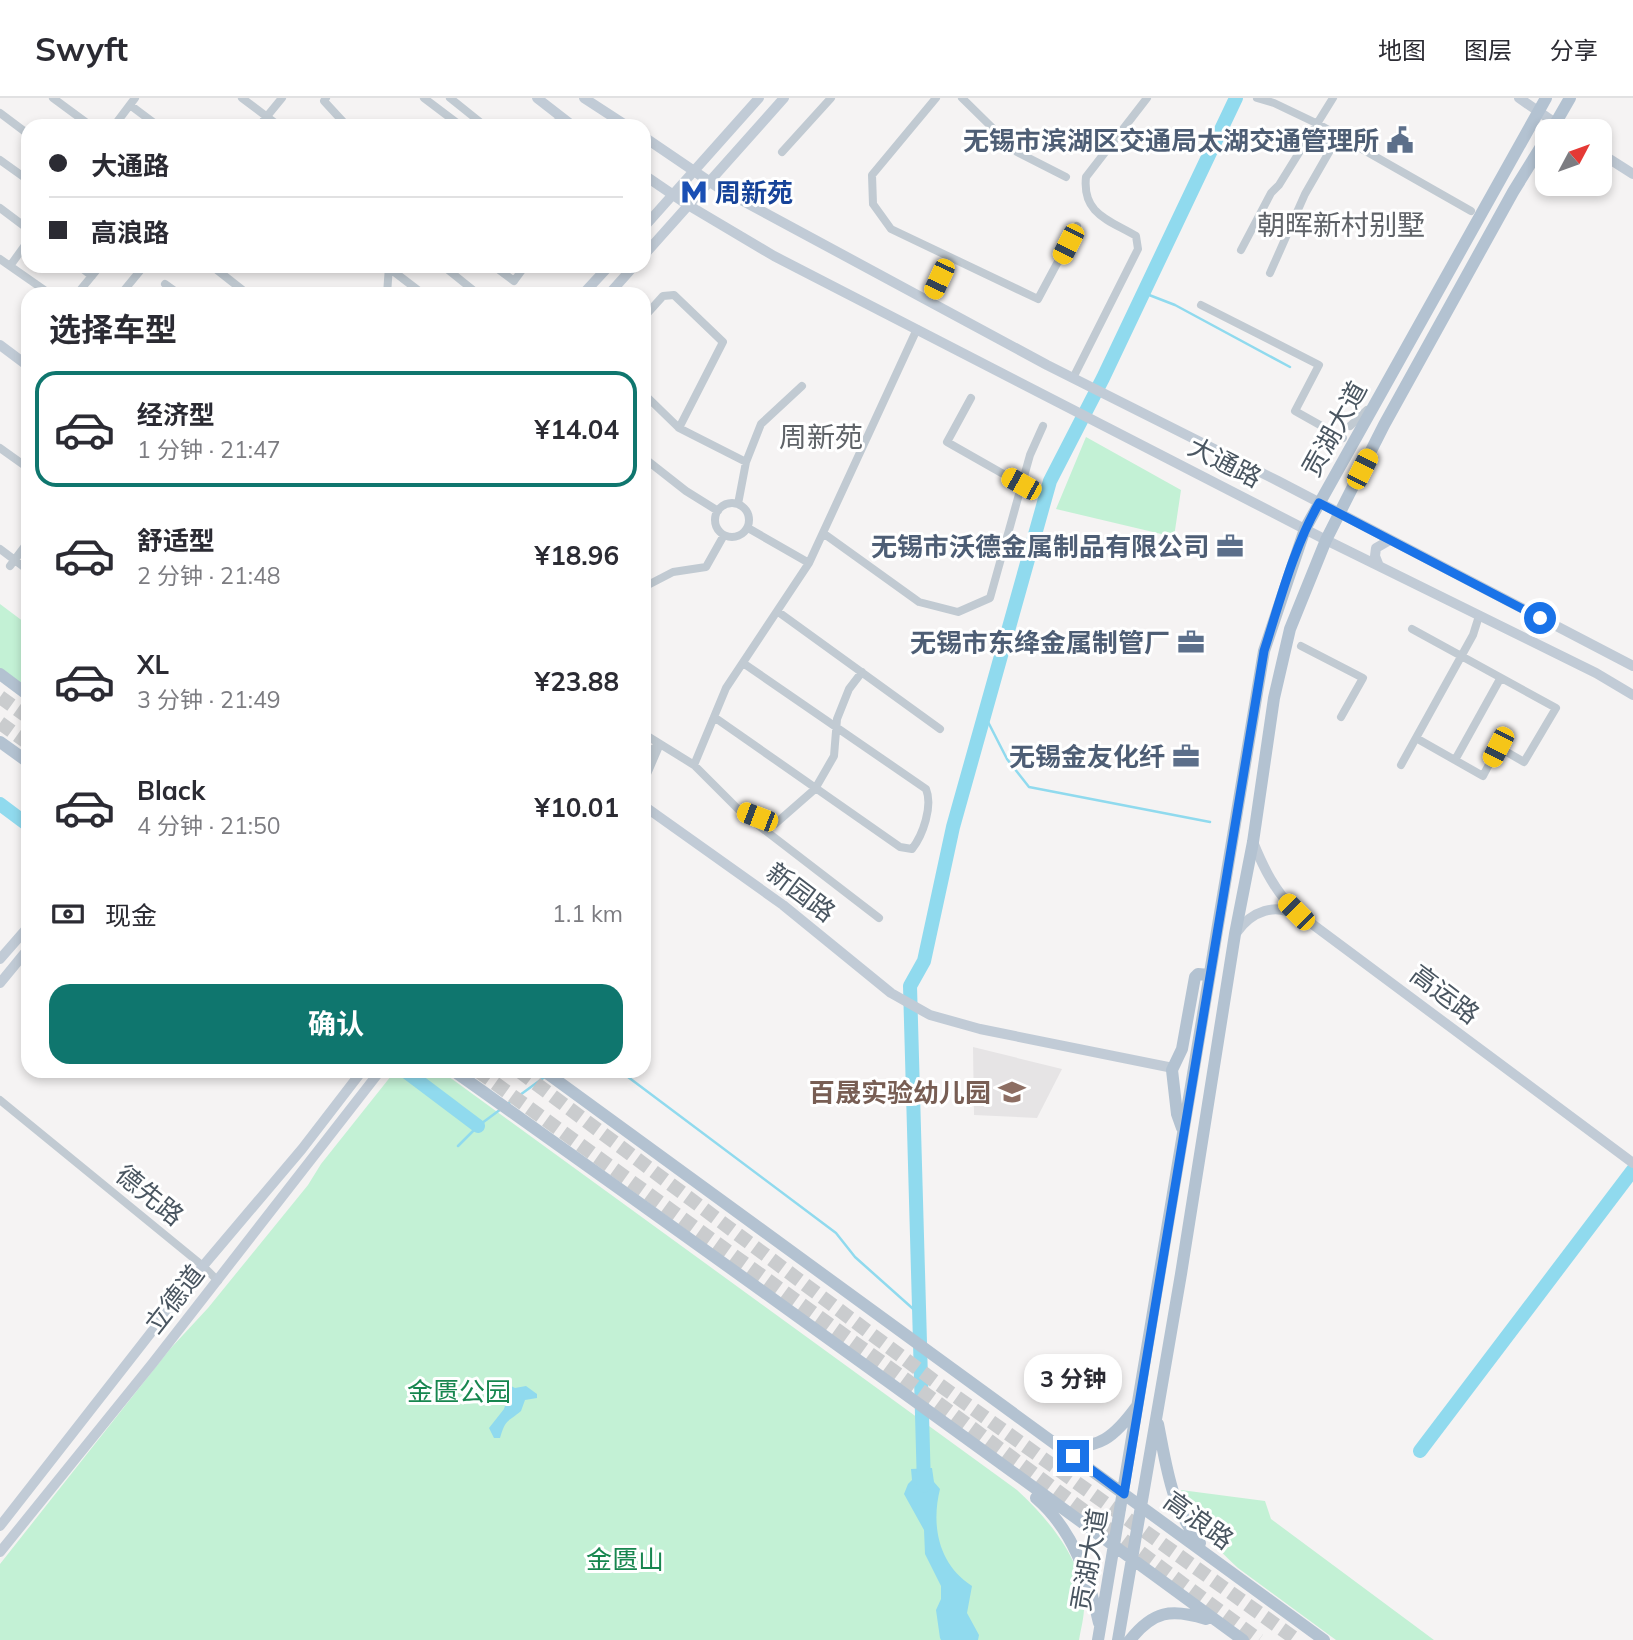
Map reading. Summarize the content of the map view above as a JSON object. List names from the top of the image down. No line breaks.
{"streets":{"main road":["贡湖大道","高浪路"],"street":["大通路","新园路","高运路","德先路","立德道"]},"crossings":[["贡湖大道","大通路"],["贡湖大道","高运路"],["贡湖大道","高浪路"],["德先路","立德道"]],"districts":["朝晖新村别墅","周新苑"],"parks":["金匮公园","金匮山"],"places":{"public building":["无锡市滨湖区交通局太湖交通管理所"],"metro station":["周新苑"],"office":["无锡市沃德金属制品有限公司","无锡市东绛金属制管厂","无锡金友化纤"],"school or university":["百晟实验幼儿园"]},"north":"top right","page":{"header":"Swyft","nav":["地图","图层","分享"],"banner":["大通路","高浪路"],"heading":"选择车型","list":[{"name":"经济型","note":"1 分钟 · 21:47","value":"¥14.04"},{"name":"舒适型","note":"2 分钟 · 21:48","value":"¥18.96"},{"name":"XL","note":"3 分钟 · 21:49","value":"¥23.88"},{"name":"Black","note":"4 分钟 · 21:50","value":"¥10.01"}],"pay":["现金","1.1 km"],"buttons":"确认","bubble":"3 分钟"}}
